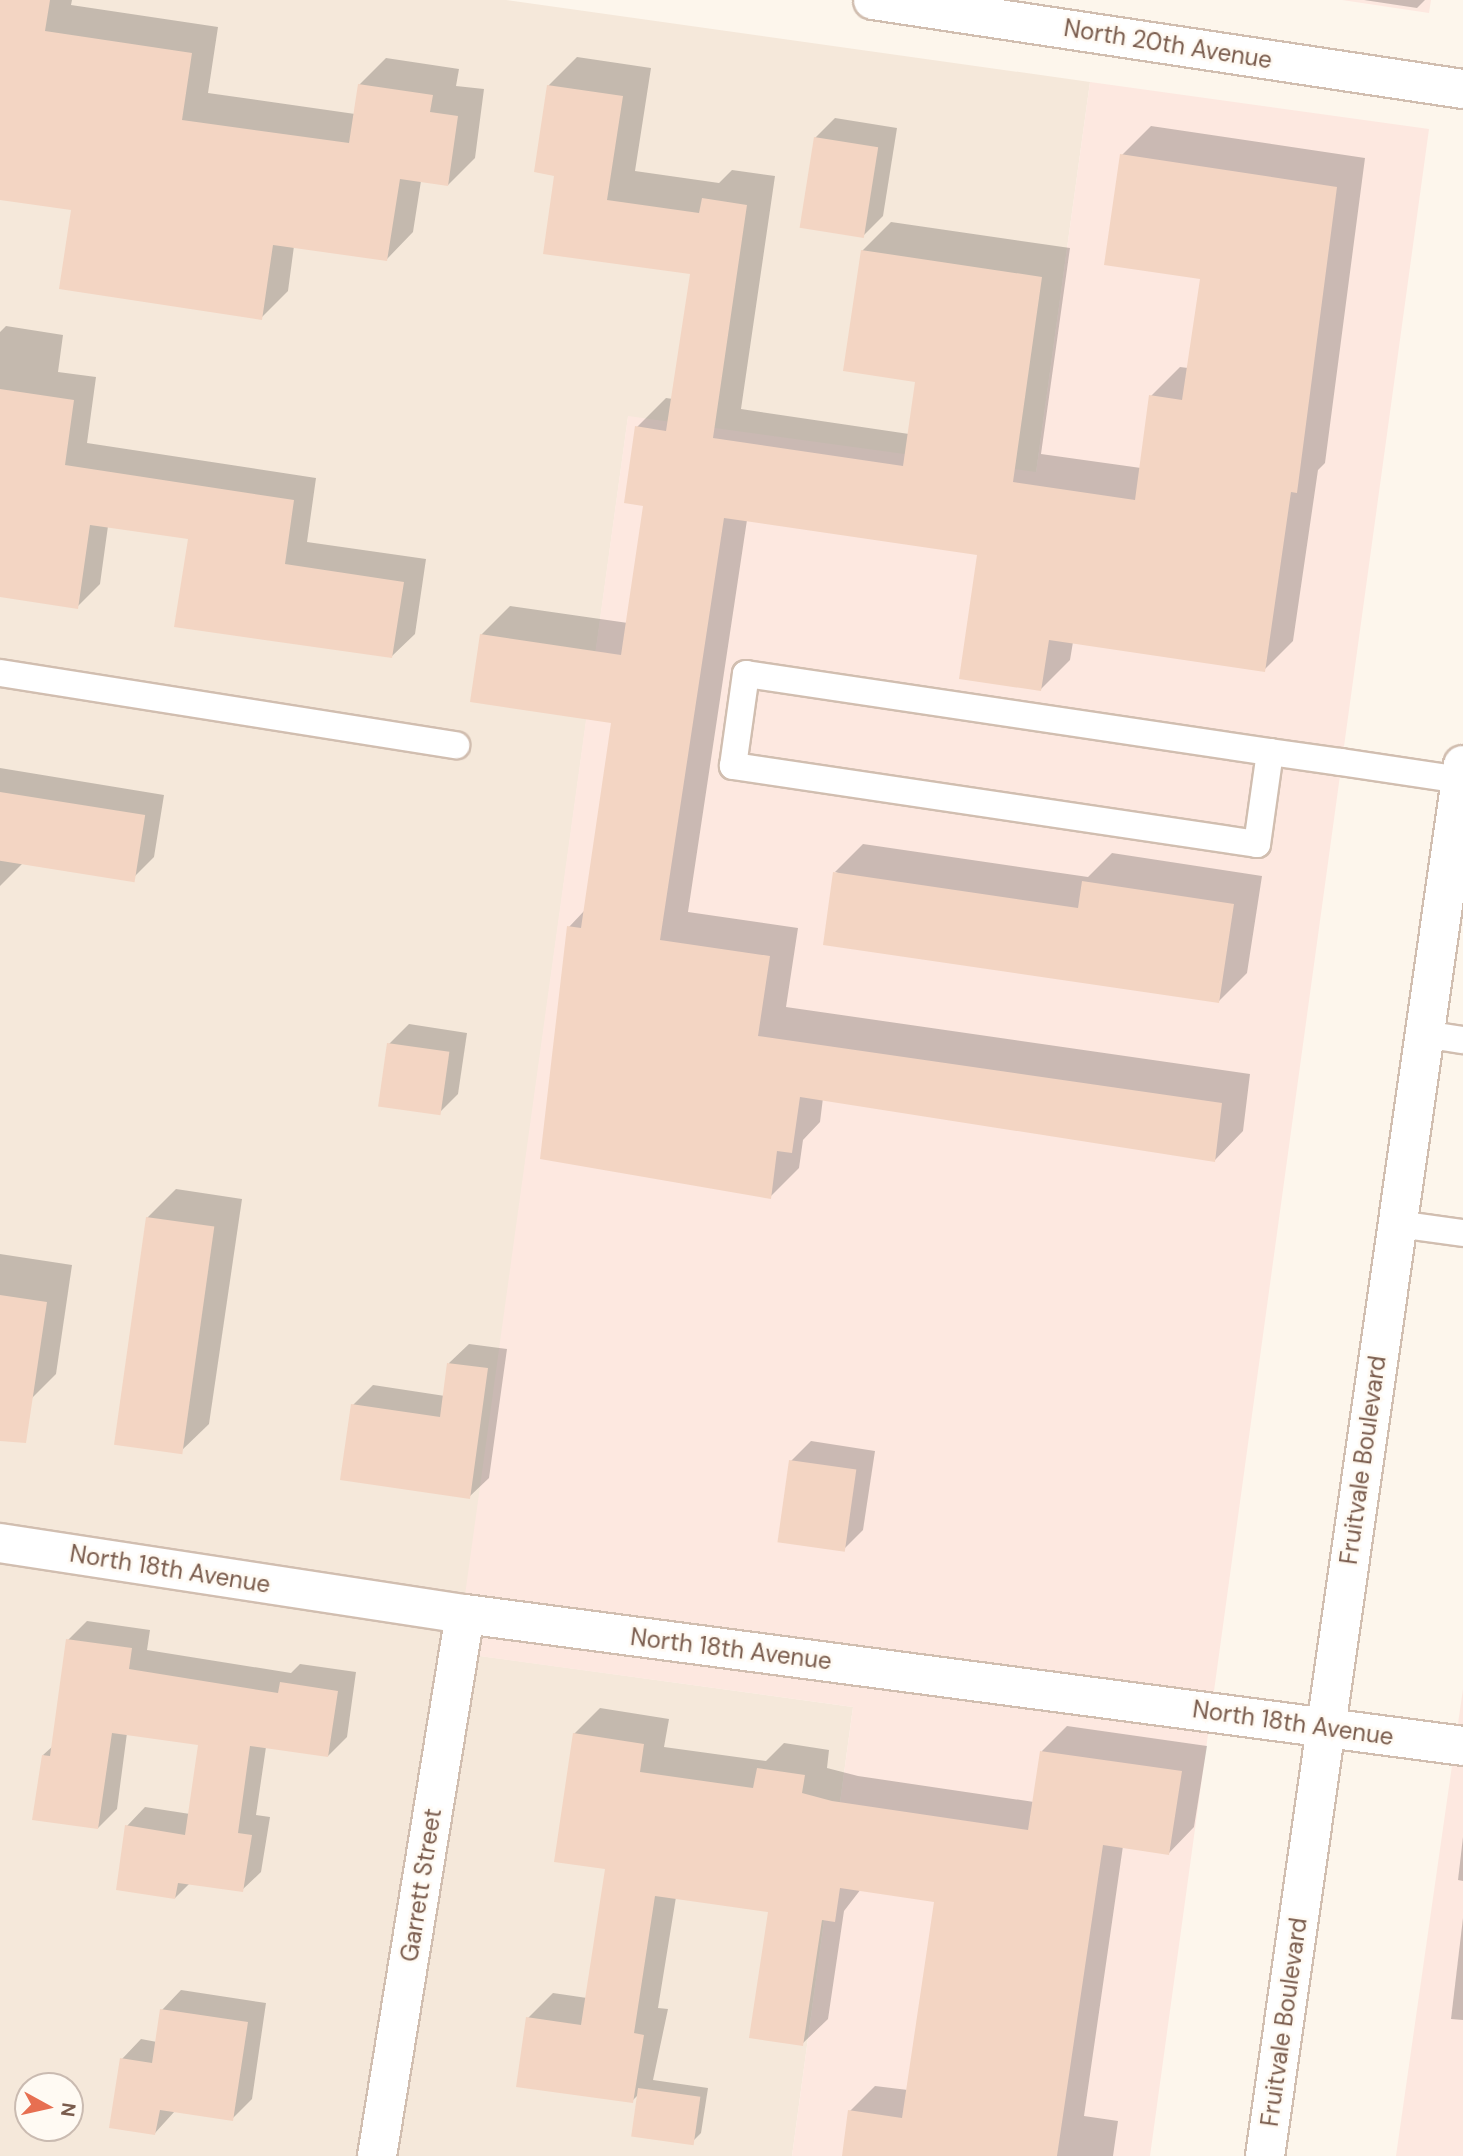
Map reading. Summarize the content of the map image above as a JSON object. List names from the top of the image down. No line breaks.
{"streets":{"street":["North 20th Avenue","Fruitvale Boulevard","North 18th Avenue","Garrett Street"]},"crossings":[["Fruitvale Boulevard","North 18th Avenue"],["North 18th Avenue","Garrett Street"]],"north":"right"}
